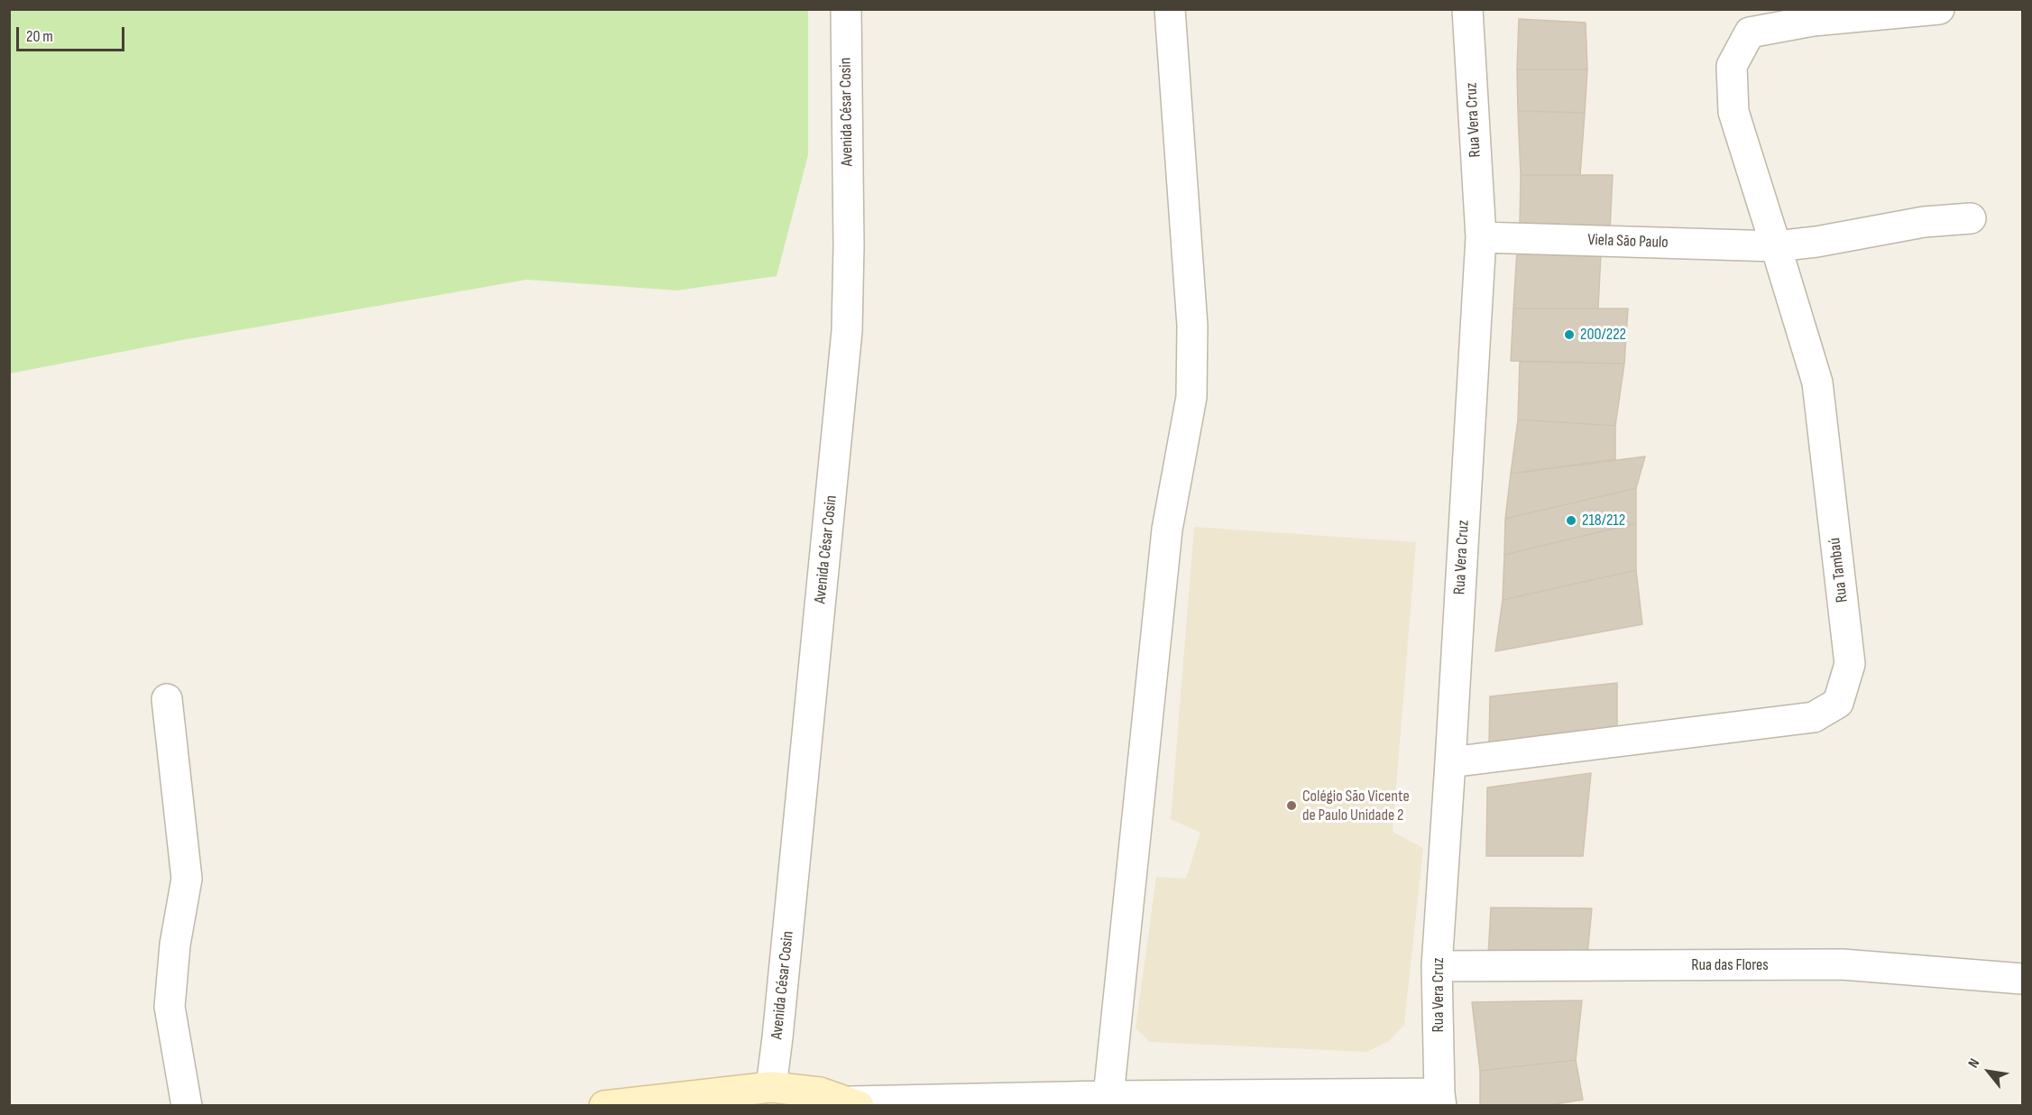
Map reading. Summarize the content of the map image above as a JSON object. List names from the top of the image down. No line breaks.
{"streets":{"street":["Avenida César Cosin","Rua Vera Cruz","Viela São Paulo","Rua Tambaú","Rua das Flores"]},"crossings":[["Rua Vera Cruz","Viela São Paulo"],["Rua Vera Cruz","Rua Tambaú"],["Rua Vera Cruz","Rua das Flores"],["Viela São Paulo","Rua Tambaú"]],"places":["200/222","218/212","Colégio São Vicente de Paulo Unidade 2"],"scale_bar":"20 m","north":"top left"}
